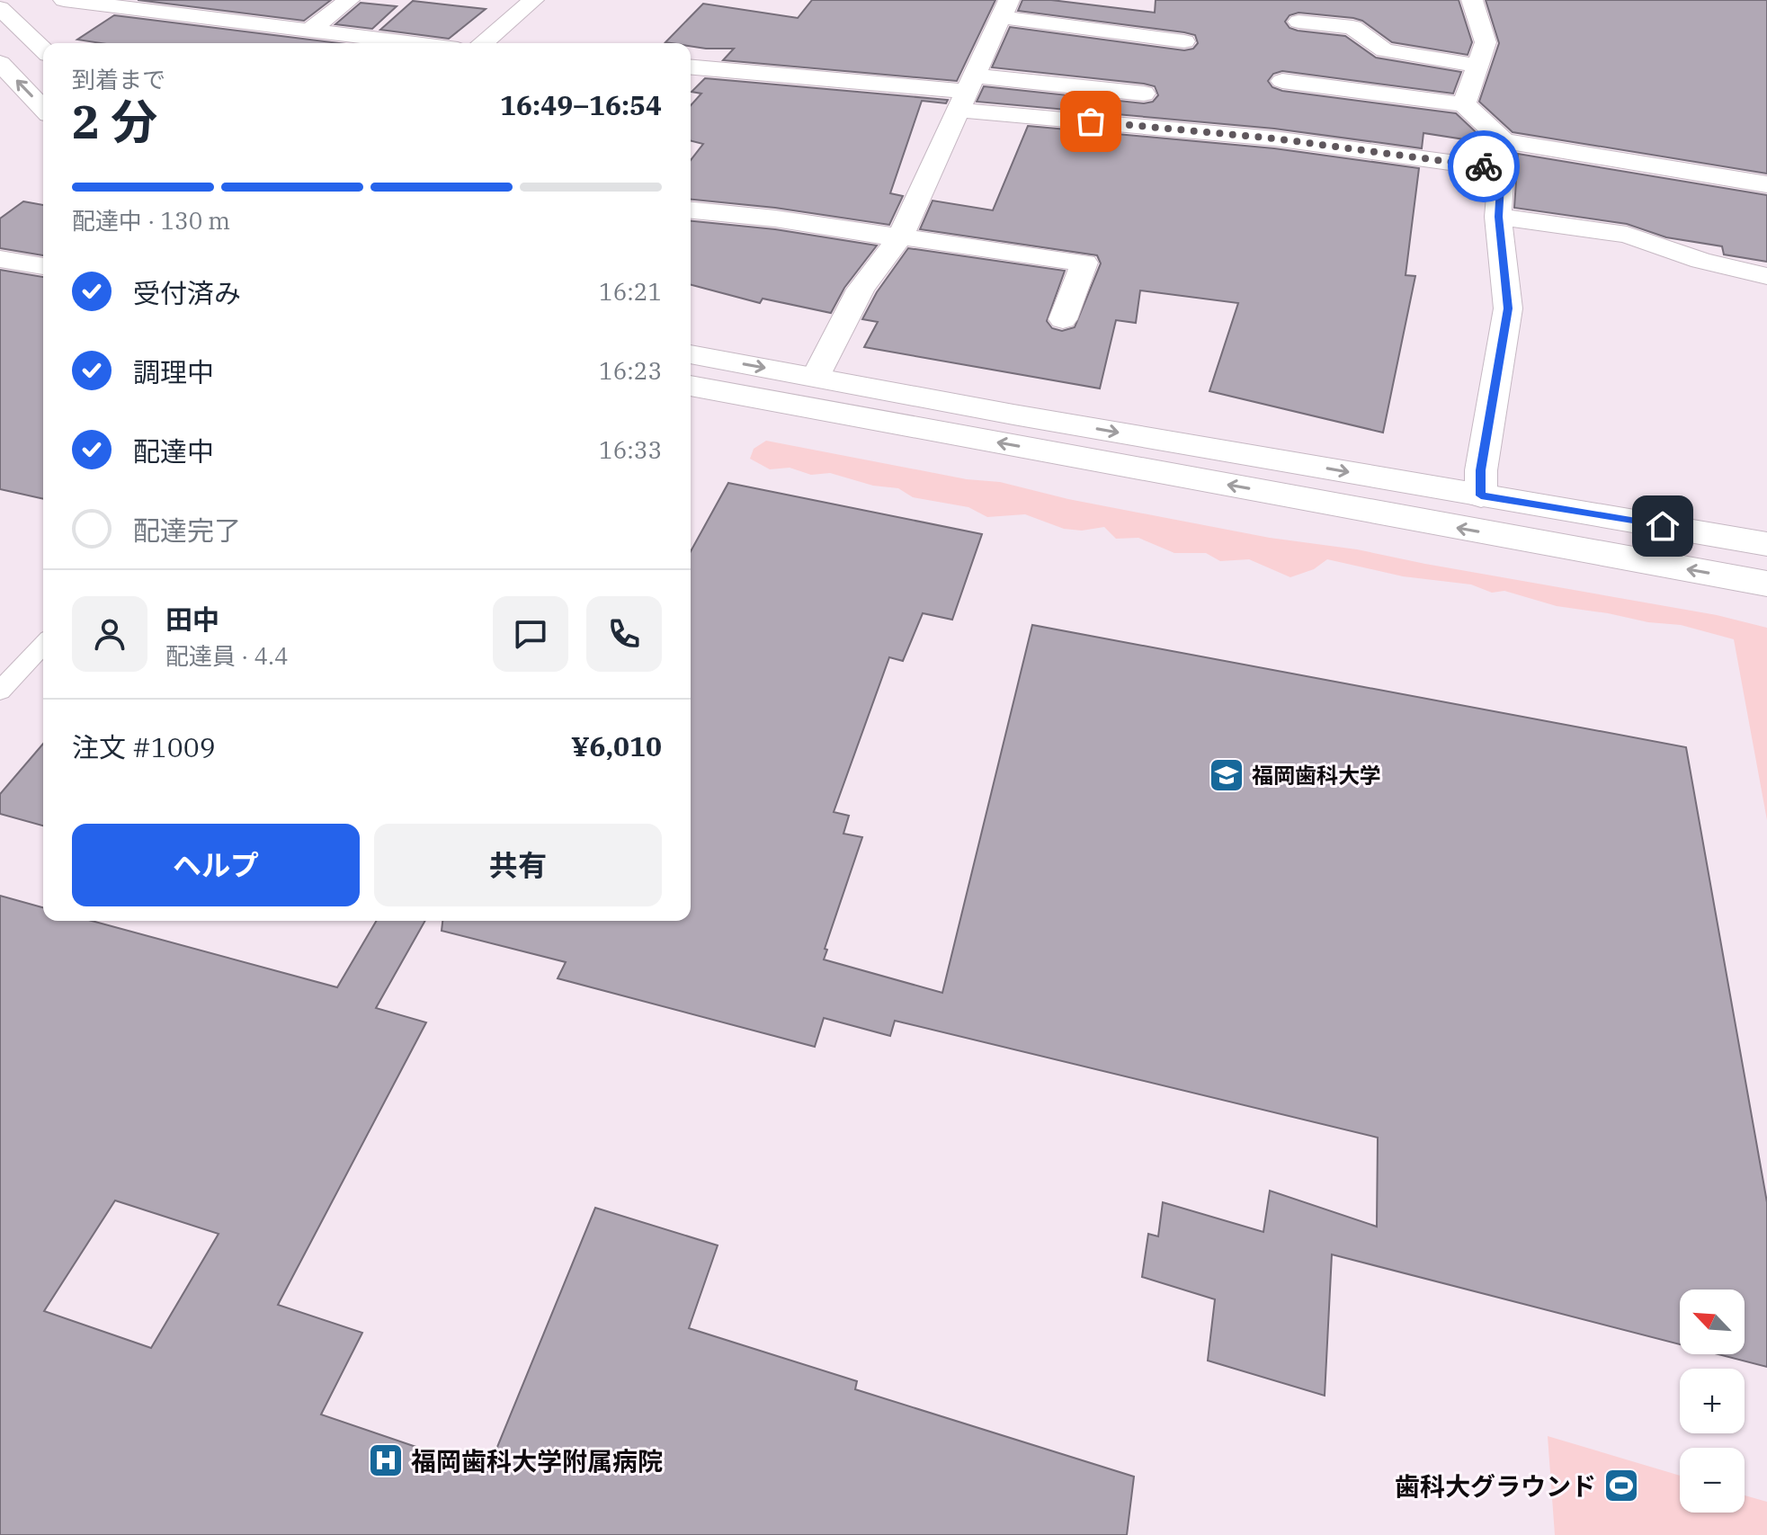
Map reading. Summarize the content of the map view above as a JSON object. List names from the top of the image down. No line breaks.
{"places":{"school or university":["福岡歯科大学"],"hospital":["福岡歯科大学附属病院"],"sports":["歯科大グラウンド"]},"north":"top left","page":{"heading":["2 分","到着まで","16:49–16:54"],"panel":["田中","配達員 · 4.4","注文 #1009","¥6,010"],"bar":"配達中 · 130 m","list":[["受付済み","16:21"],["調理中","16:23"],["配達中","16:33"],"配達完了"],"buttons":["ヘルプ","共有"],"map_buttons":["+","−"]}}
